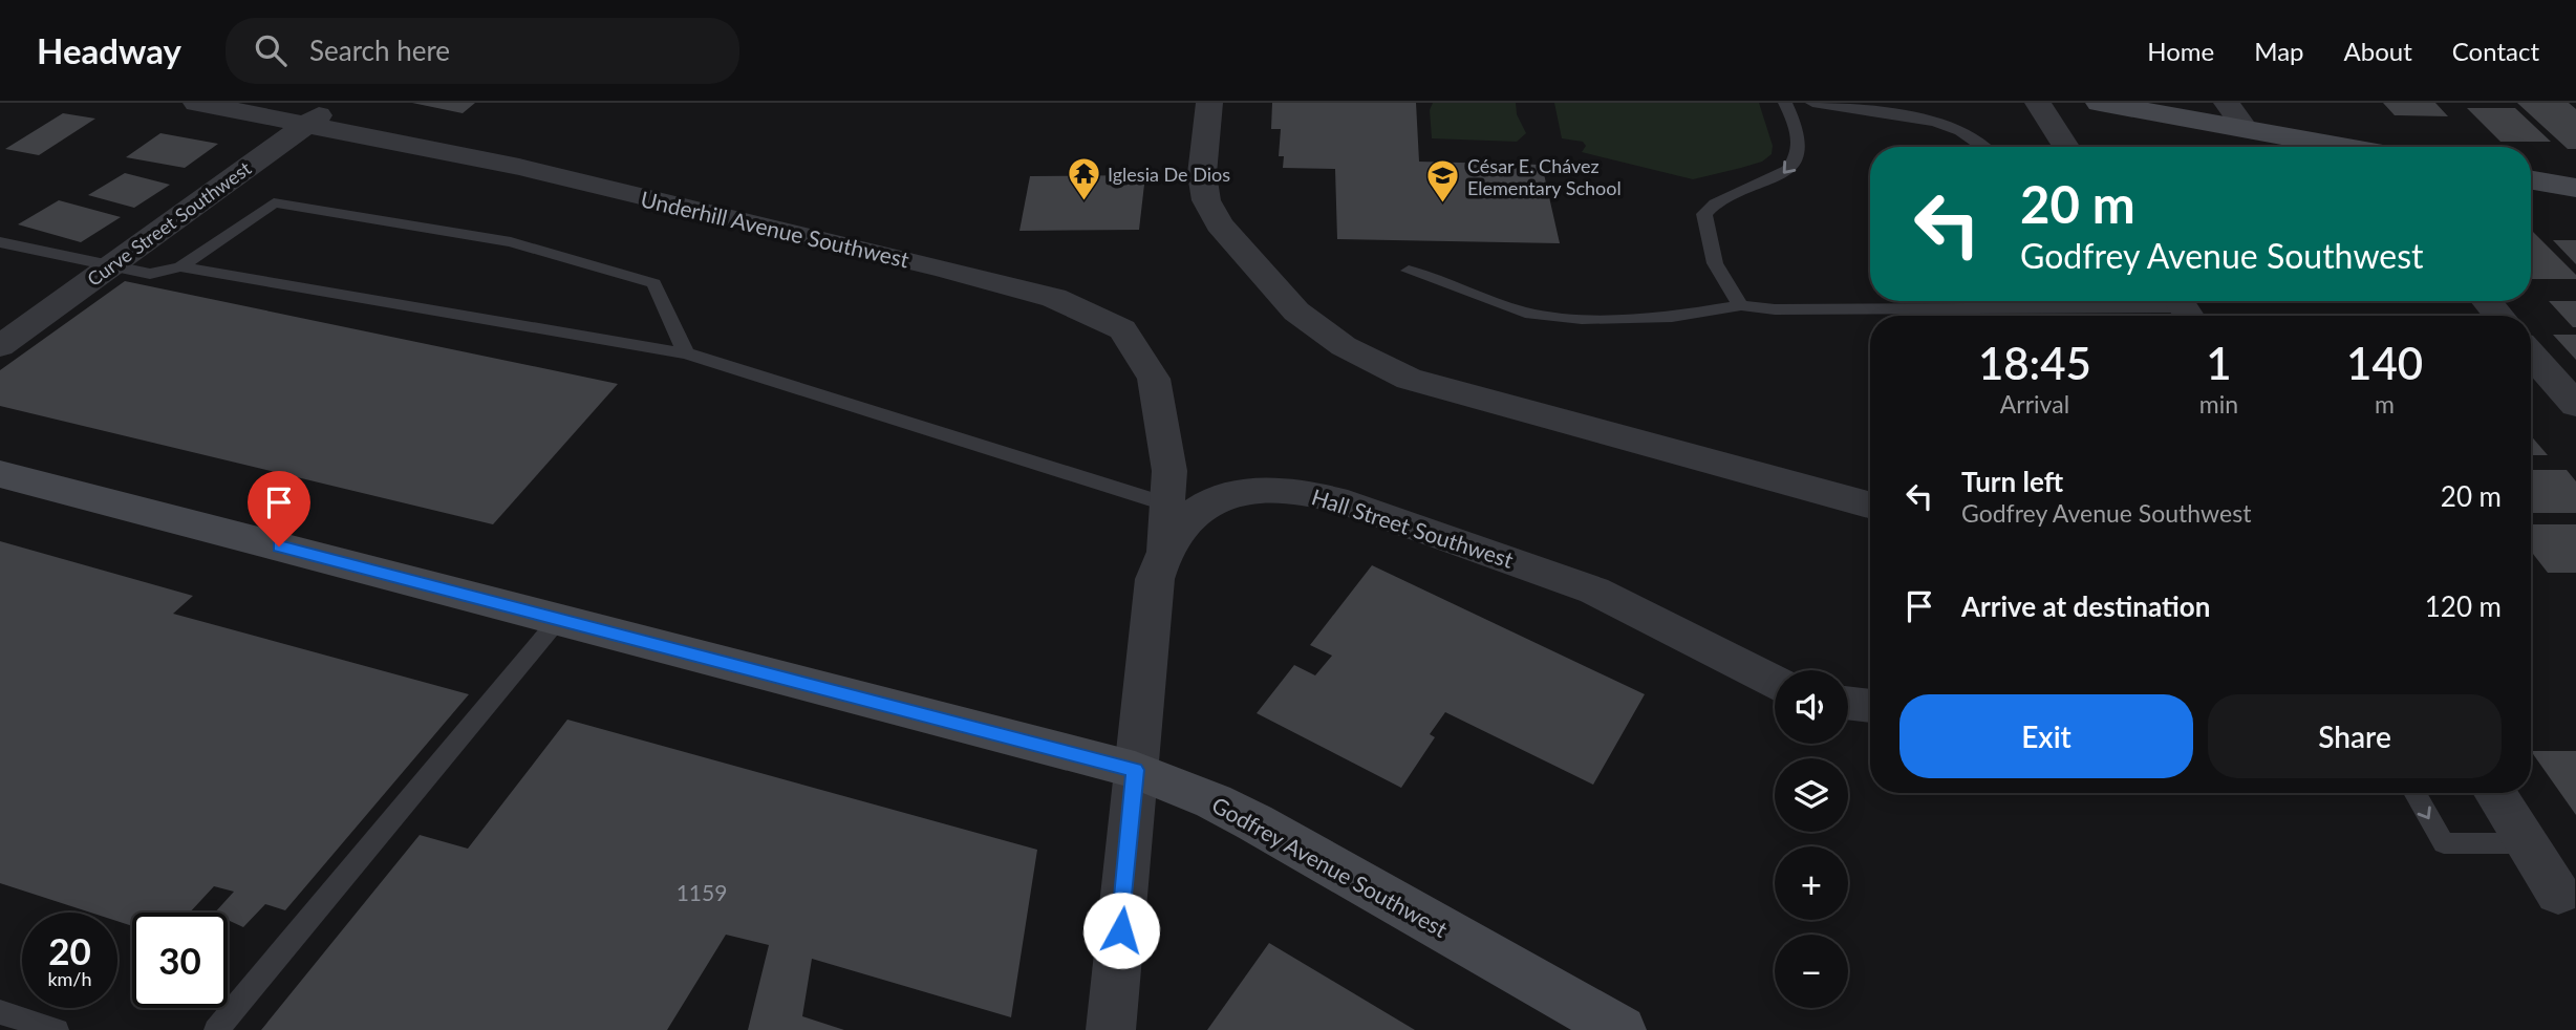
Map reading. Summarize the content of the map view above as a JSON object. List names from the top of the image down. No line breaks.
{"streets":{"main road":["Godfrey Avenue Southwest"],"street":["Curve Street Southwest","Underhill Avenue Southwest","Hall Street Southwest"]},"crossings":[["Curve Street Southwest","Underhill Avenue Southwest"],["Underhill Avenue Southwest","Hall Street Southwest"],["Hall Street Southwest","Godfrey Avenue Southwest"]],"places":{"temple":["Iglesia De Dios"],"school or university":["César E. Chávez Elementary School"]},"house_numbers":["1159"],"page":{"header":"Headway","search":"Search here","nav":["Home","Map","About","Contact"],"turn":["20 m","Godfrey Avenue Southwest"],"eta":["18:45","Arrival","1","min","140","m"],"list":[{"name":"Turn left","note":"Godfrey Avenue Southwest","value":"20 m"},{"name":"Arrive at destination","value":"120 m"}],"map_buttons":["+","−"],"buttons":["Exit","Share"],"speed":"20 km/h","limit":"30"}}
